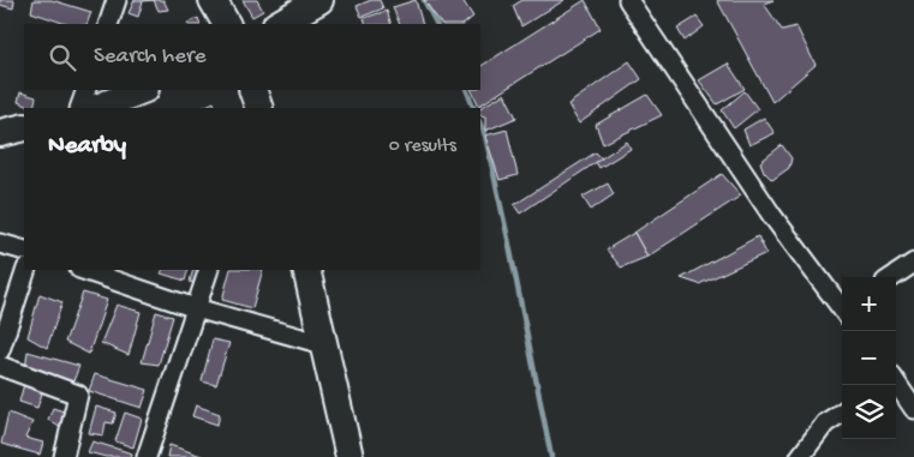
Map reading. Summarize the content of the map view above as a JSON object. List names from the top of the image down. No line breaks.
{"page":{"search":"Search here","heading":["Nearby","0 results"],"map_buttons":["+","−"]}}
